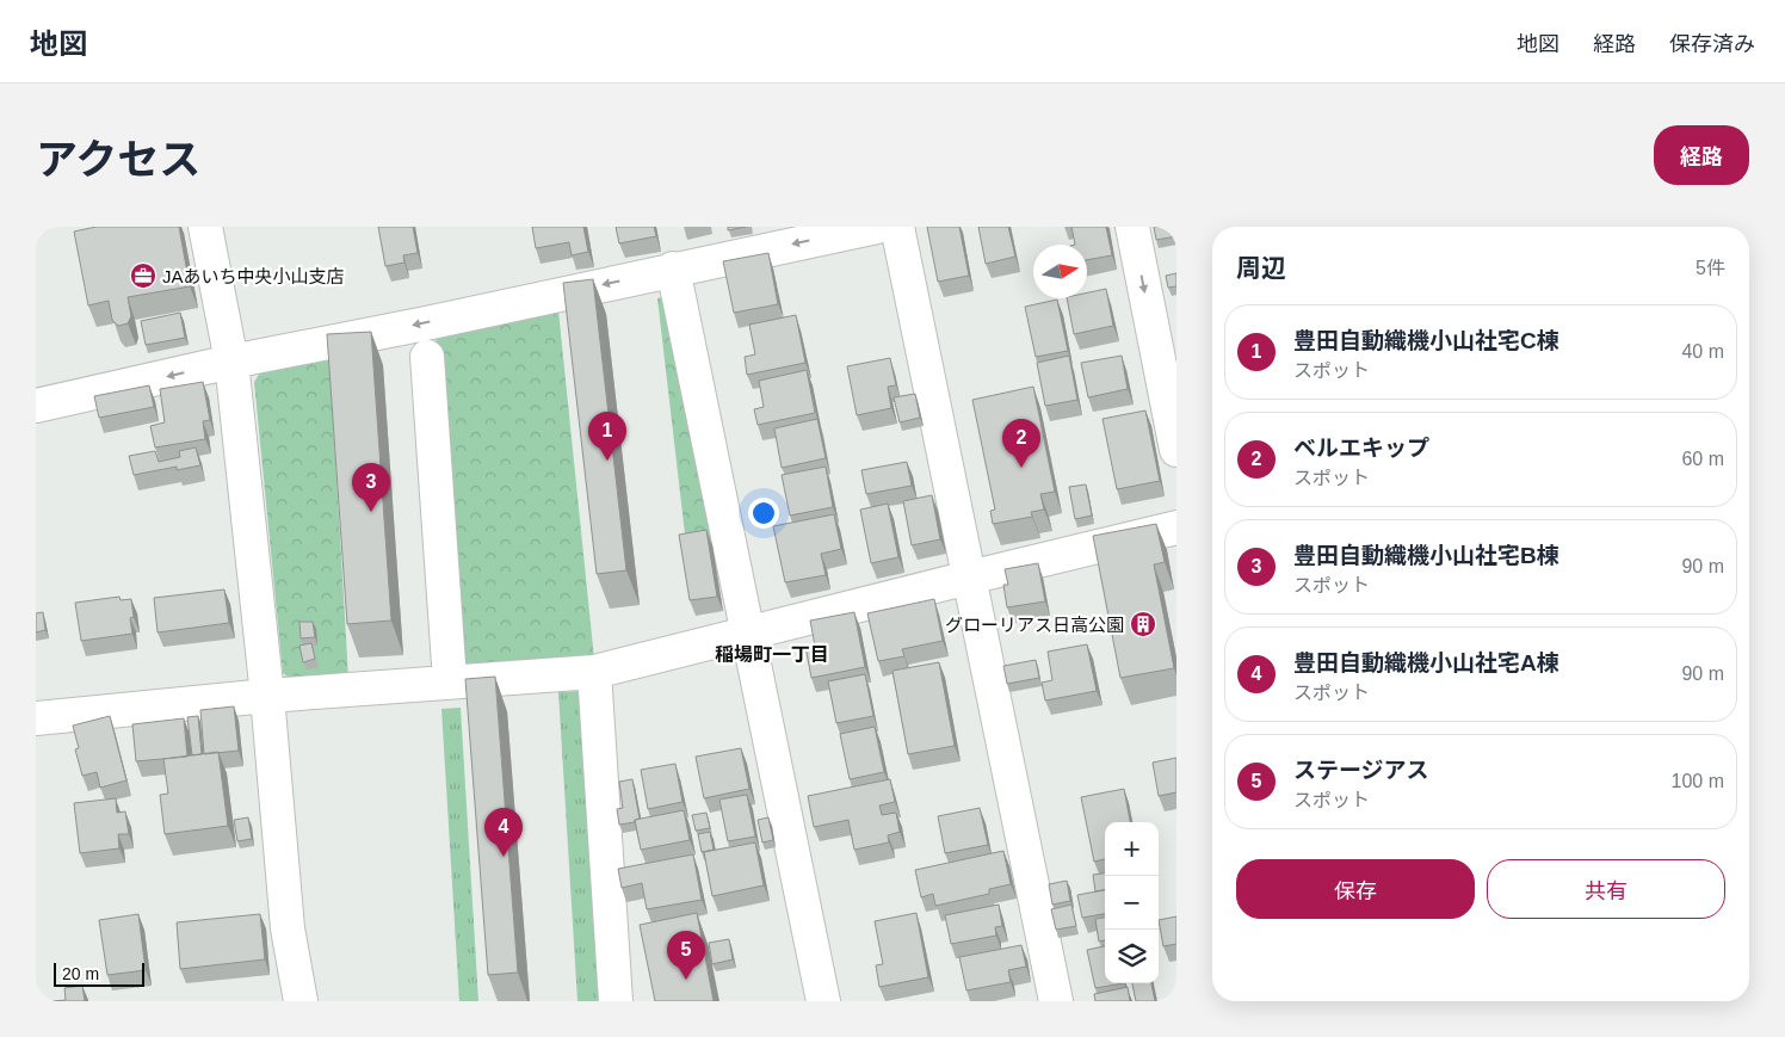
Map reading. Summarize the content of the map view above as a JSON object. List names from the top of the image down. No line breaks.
{"districts":["稲場町一丁目"],"places":{"office":["JAあいち中央小山支店"],"building":["グローリアス日高公園"]},"scale_bar":"20 m","north":"right","page":{"header":"地図","nav":["地図","経路","保存済み"],"title":"アクセス","buttons":["経路",["保存","共有"]],"heading":["周辺","5件"],"list":[{"mark":"1","name":"豊田自動織機小山社宅C棟","note":"スポット","value":"40 m"},{"mark":"2","name":"ベルエキップ","note":"スポット","value":"60 m"},{"mark":"3","name":"豊田自動織機小山社宅B棟","note":"スポット","value":"90 m"},{"mark":"4","name":"豊田自動織機小山社宅A棟","note":"スポット","value":"90 m"},{"mark":"5","name":"ステージアス","note":"スポット","value":"100 m"}],"pins":["1","2","3","4","5"],"map_buttons":["+","−"],"scale":"20 m"}}
